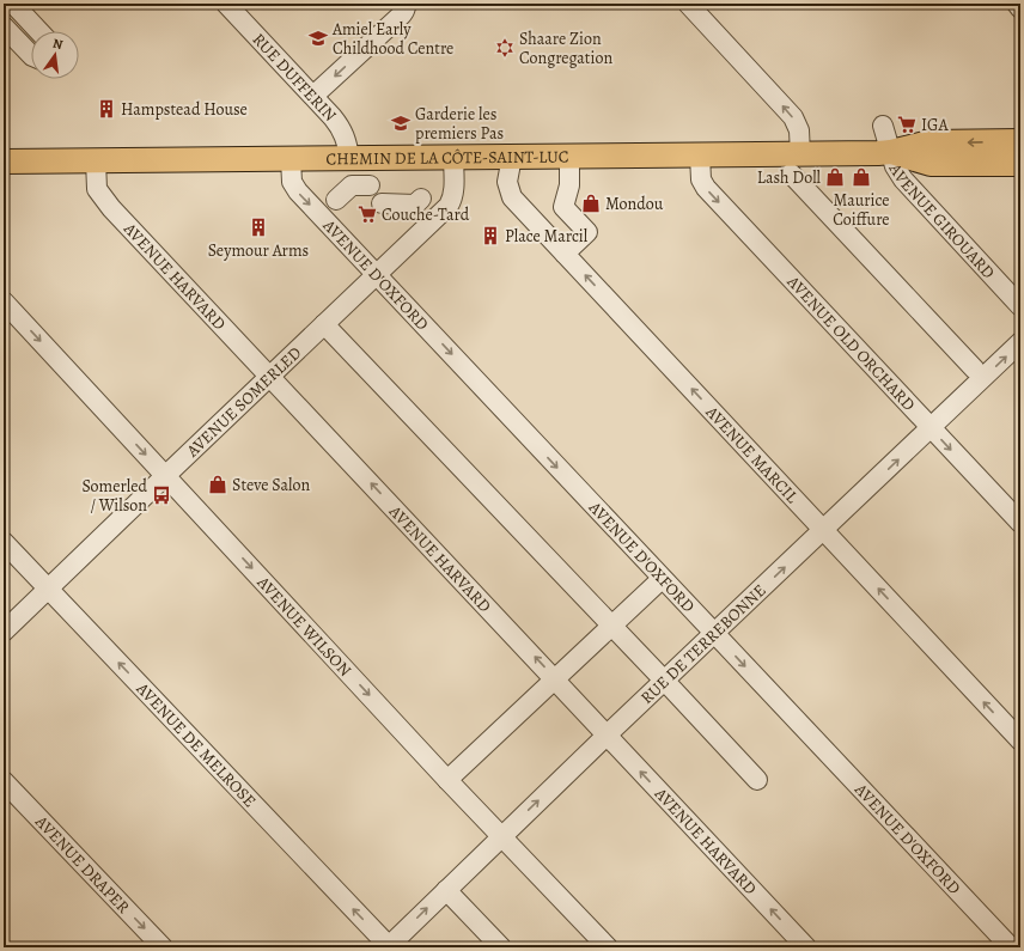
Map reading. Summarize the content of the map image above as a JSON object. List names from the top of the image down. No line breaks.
{"streets":{"main road":["CHEMIN DE LA CÔTE-SAINT-LUC"],"street":["RUE DUFFERIN","AVENUE GIROUARD","AVENUE D'OXFORD","AVENUE HARVARD","AVENUE OLD ORCHARD","AVENUE SOMERLED","AVENUE MARCIL","AVENUE WILSON","RUE DE TERREBONNE","AVENUE DE MELROSE","AVENUE DRAPER"]},"crossings":[["RUE DUFFERIN","CHEMIN DE LA CÔTE-SAINT-LUC"],["CHEMIN DE LA CÔTE-SAINT-LUC","AVENUE GIROUARD"],["CHEMIN DE LA CÔTE-SAINT-LUC","AVENUE D'OXFORD"],["CHEMIN DE LA CÔTE-SAINT-LUC","AVENUE HARVARD"],["CHEMIN DE LA CÔTE-SAINT-LUC","AVENUE OLD ORCHARD"],["CHEMIN DE LA CÔTE-SAINT-LUC","AVENUE SOMERLED"],["CHEMIN DE LA CÔTE-SAINT-LUC","AVENUE MARCIL"],["AVENUE D'OXFORD","AVENUE SOMERLED"],["AVENUE D'OXFORD","RUE DE TERREBONNE"],["AVENUE HARVARD","AVENUE SOMERLED"],["AVENUE HARVARD","RUE DE TERREBONNE"],["AVENUE OLD ORCHARD","RUE DE TERREBONNE"],["AVENUE SOMERLED","AVENUE WILSON"],["AVENUE SOMERLED","AVENUE DE MELROSE"],["AVENUE MARCIL","RUE DE TERREBONNE"],["AVENUE WILSON","RUE DE TERREBONNE"],["RUE DE TERREBONNE","AVENUE DE MELROSE"]],"one_way":["AVENUE MARCIL","AVENUE WILSON","RUE DE TERREBONNE","AVENUE DE MELROSE","AVENUE DRAPER"],"places":{"school or university":["Amiel Early Childhood Centre","Garderie les premiers Pas"],"synagogue":["Shaare Zion Congregation"],"building":["Hampstead House","Seymour Arms","Place Marcil"],"supermarket":["IGA","Couche-Tard"],"shop":["Lash Doll","Maurice Coiffure","Mondou","Steve Salon"],"bus stop":["Somerled / Wilson"]},"north":"top"}
